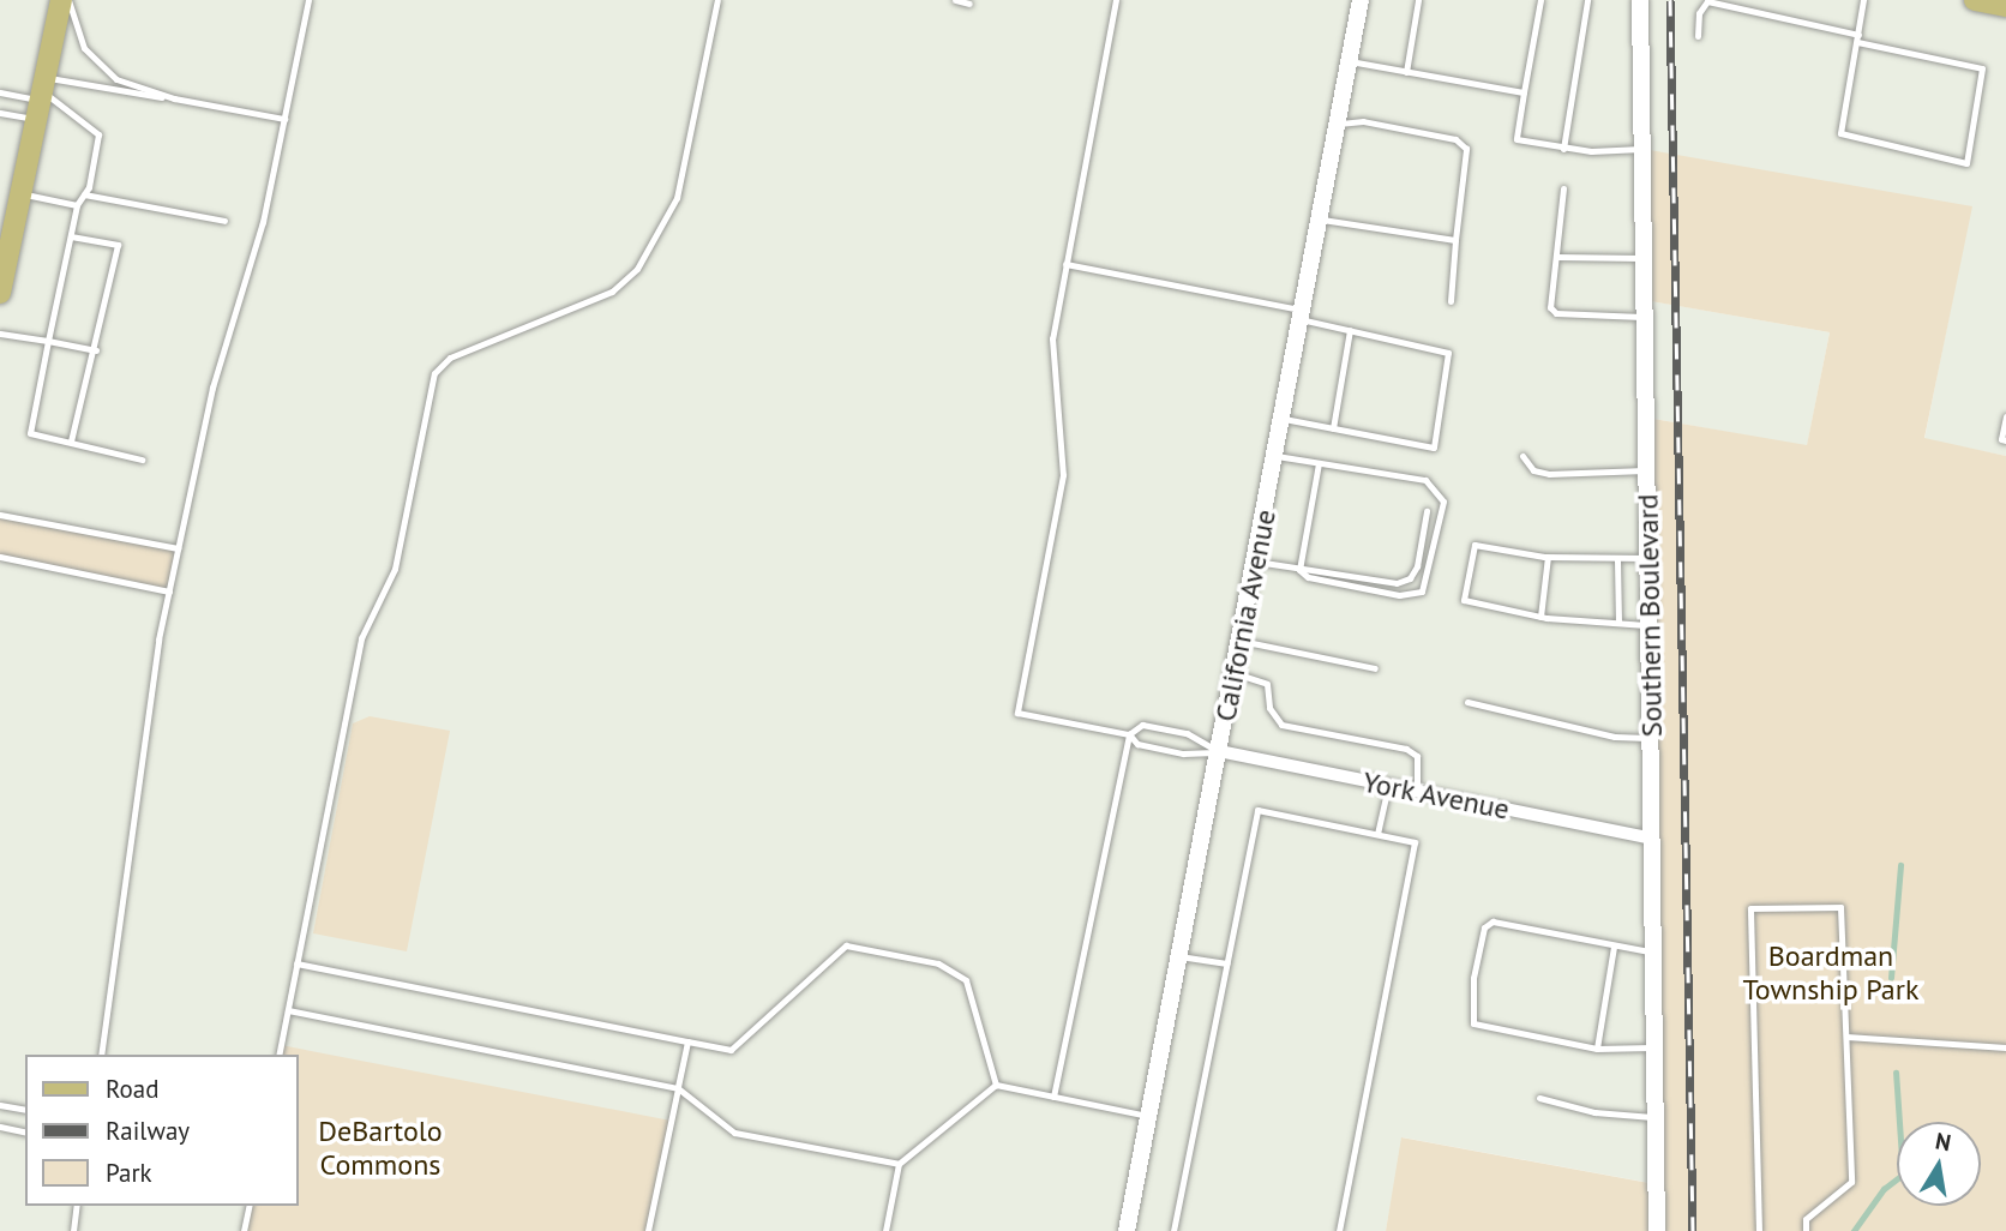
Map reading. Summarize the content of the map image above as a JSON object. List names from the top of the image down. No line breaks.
{"streets":{"street":["California Avenue","Southern Boulevard","York Avenue"]},"crossings":[["California Avenue","York Avenue"],["Southern Boulevard","York Avenue"]],"parks":["Boardman Township Park","DeBartolo Commons"],"legend":["Road","Railway","Park"],"north":"top"}
